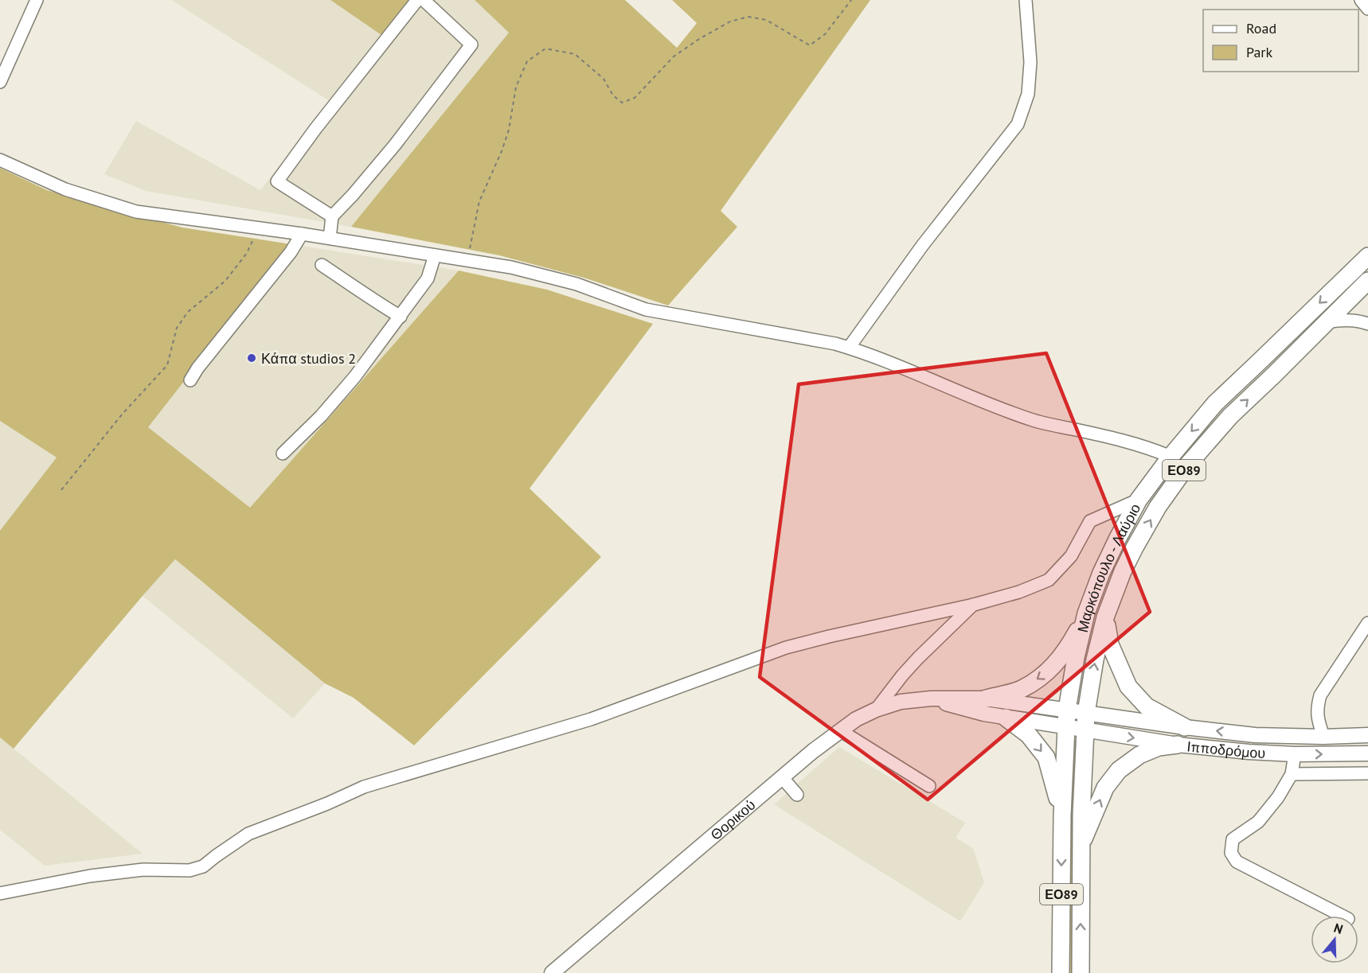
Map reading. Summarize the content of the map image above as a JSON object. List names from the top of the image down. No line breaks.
{"streets":{"highway":["ΕΟ89","Μαρκόπουλο - Λαύριο"],"main road":["Ιπποδρόμου","Θορικού"]},"crossings":[["Μαρκόπουλο - Λαύριο","Ιπποδρόμου"],["Μαρκόπουλο - Λαύριο","Θορικού"],["Ιπποδρόμου","Θορικού"]],"places":["Κάπα studios 2"],"legend":["Road","Park"],"north":"top"}
